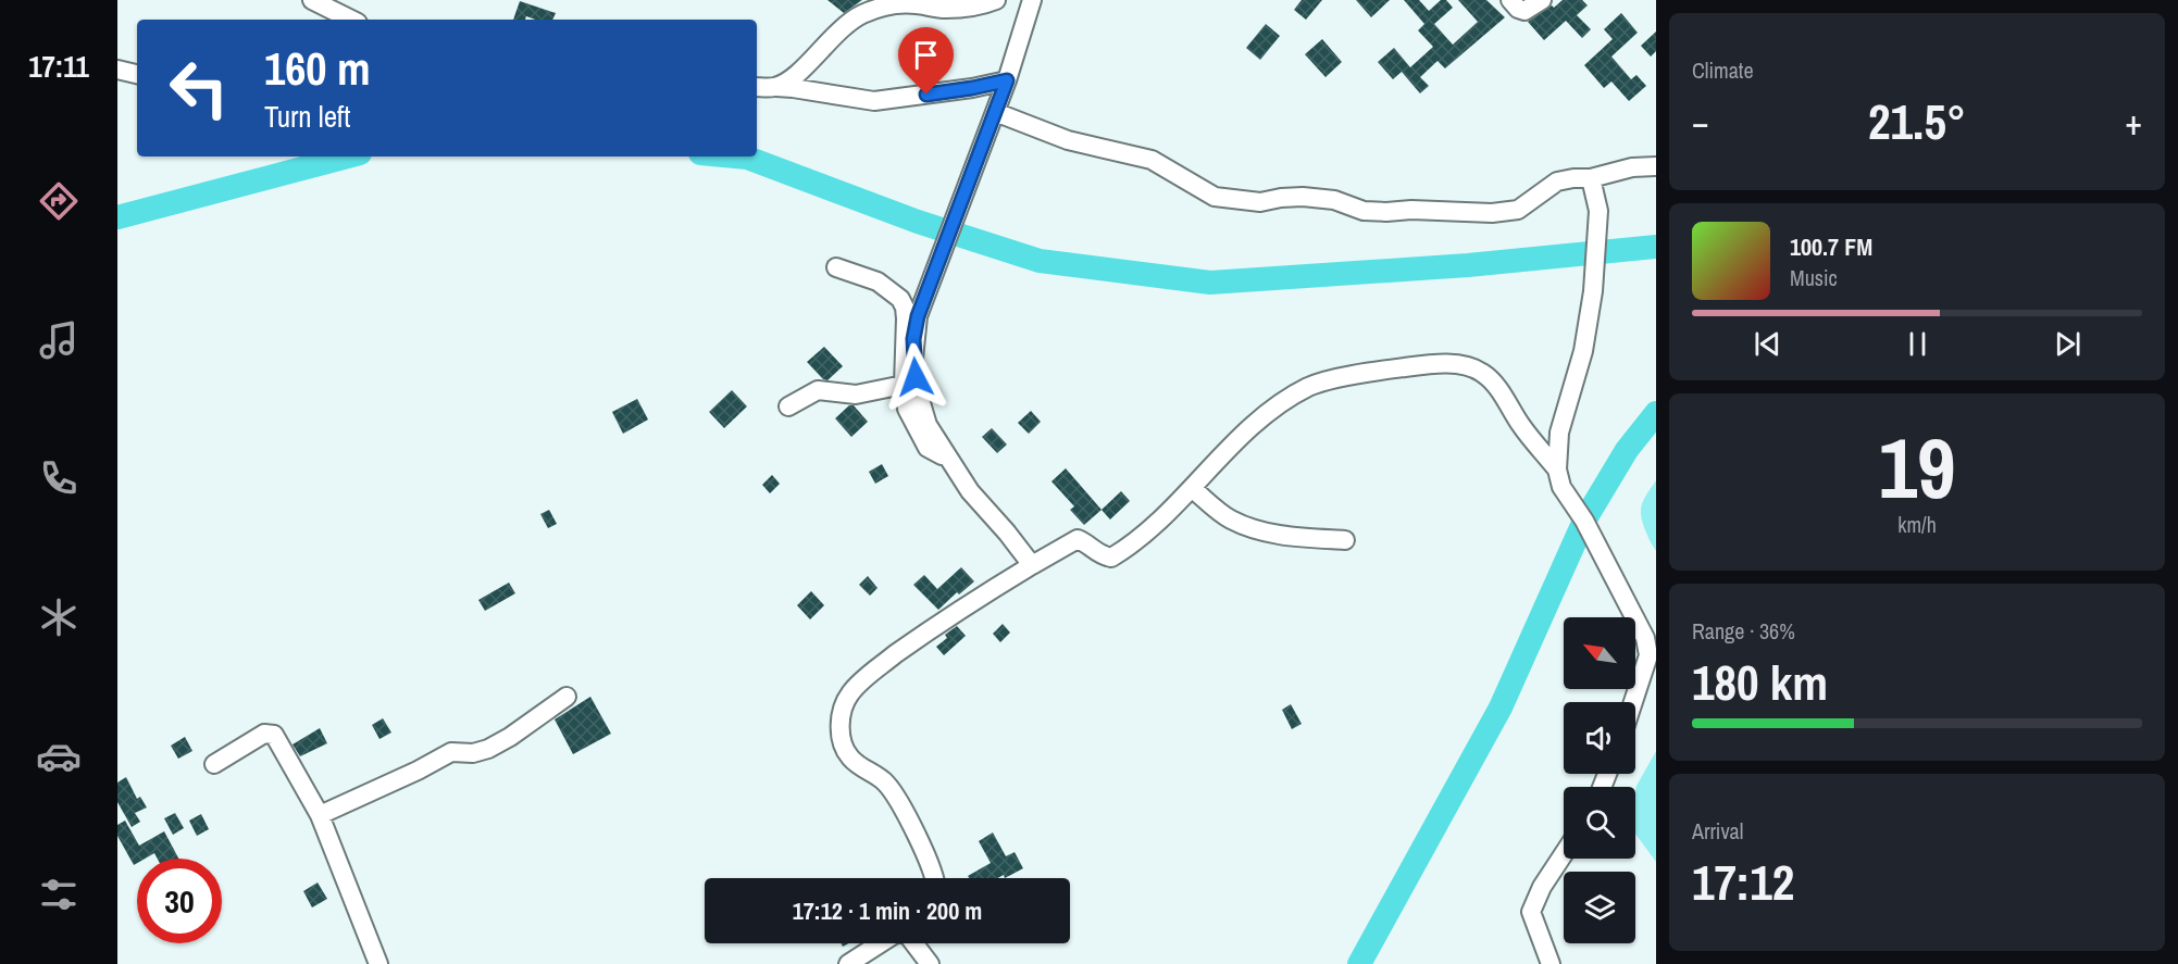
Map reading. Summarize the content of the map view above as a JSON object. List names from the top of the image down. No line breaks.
{"north":"top left","page":{"tabs":"17:11","tile":["Climate",["19","km/h"],["Range · 36%","180 km"],["Arrival","17:12"]],"turn":["160 m","Turn left"],"heat":["−","21.5°","+"],"song":["100.7 FM","Music"],"limit":"30","trip":"17:12 · 1 min · 200 m"}}
